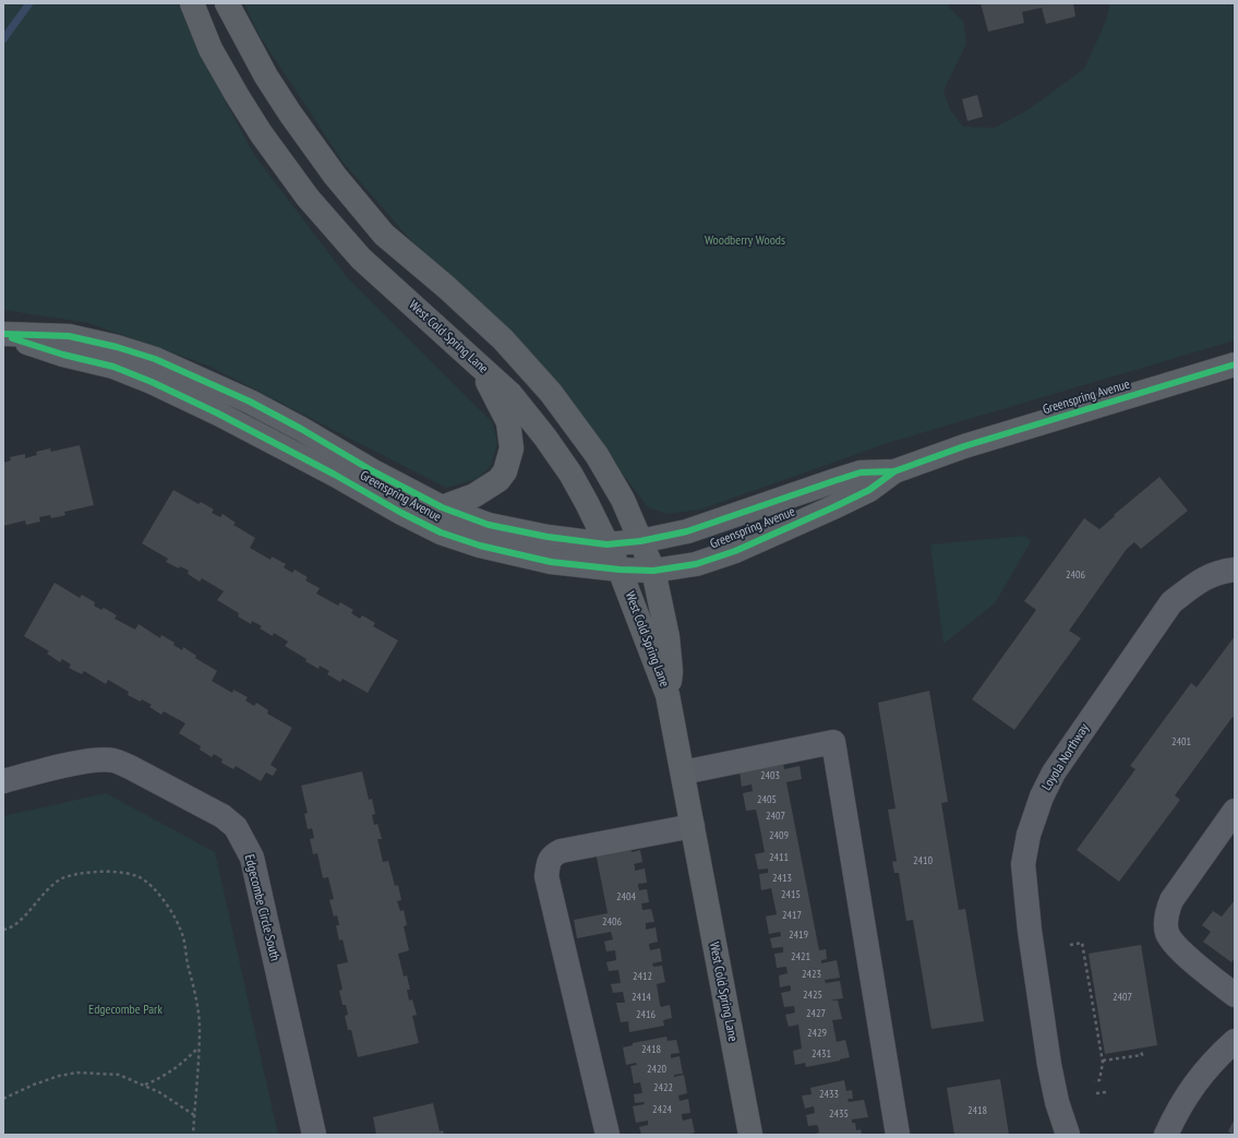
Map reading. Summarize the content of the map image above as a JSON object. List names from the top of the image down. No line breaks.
{"streets":{"main road":["West Cold Spring Lane","Greenspring Avenue"],"street":["Loyola Northway","Edgecombe Circle South"]},"crossings":[["West Cold Spring Lane","Greenspring Avenue"]],"parks":["Woodberry Woods","Edgecombe Park"],"house_numbers":["2406","2401","2403","2405","2407","2409","2411","2410","2413","2415","2404","2417","2406","2419","2421","2423","2412","2425","2414","2407","2427","2416","2429","2418","2431","2420","2422","2433","2424","2418","2435"]}
